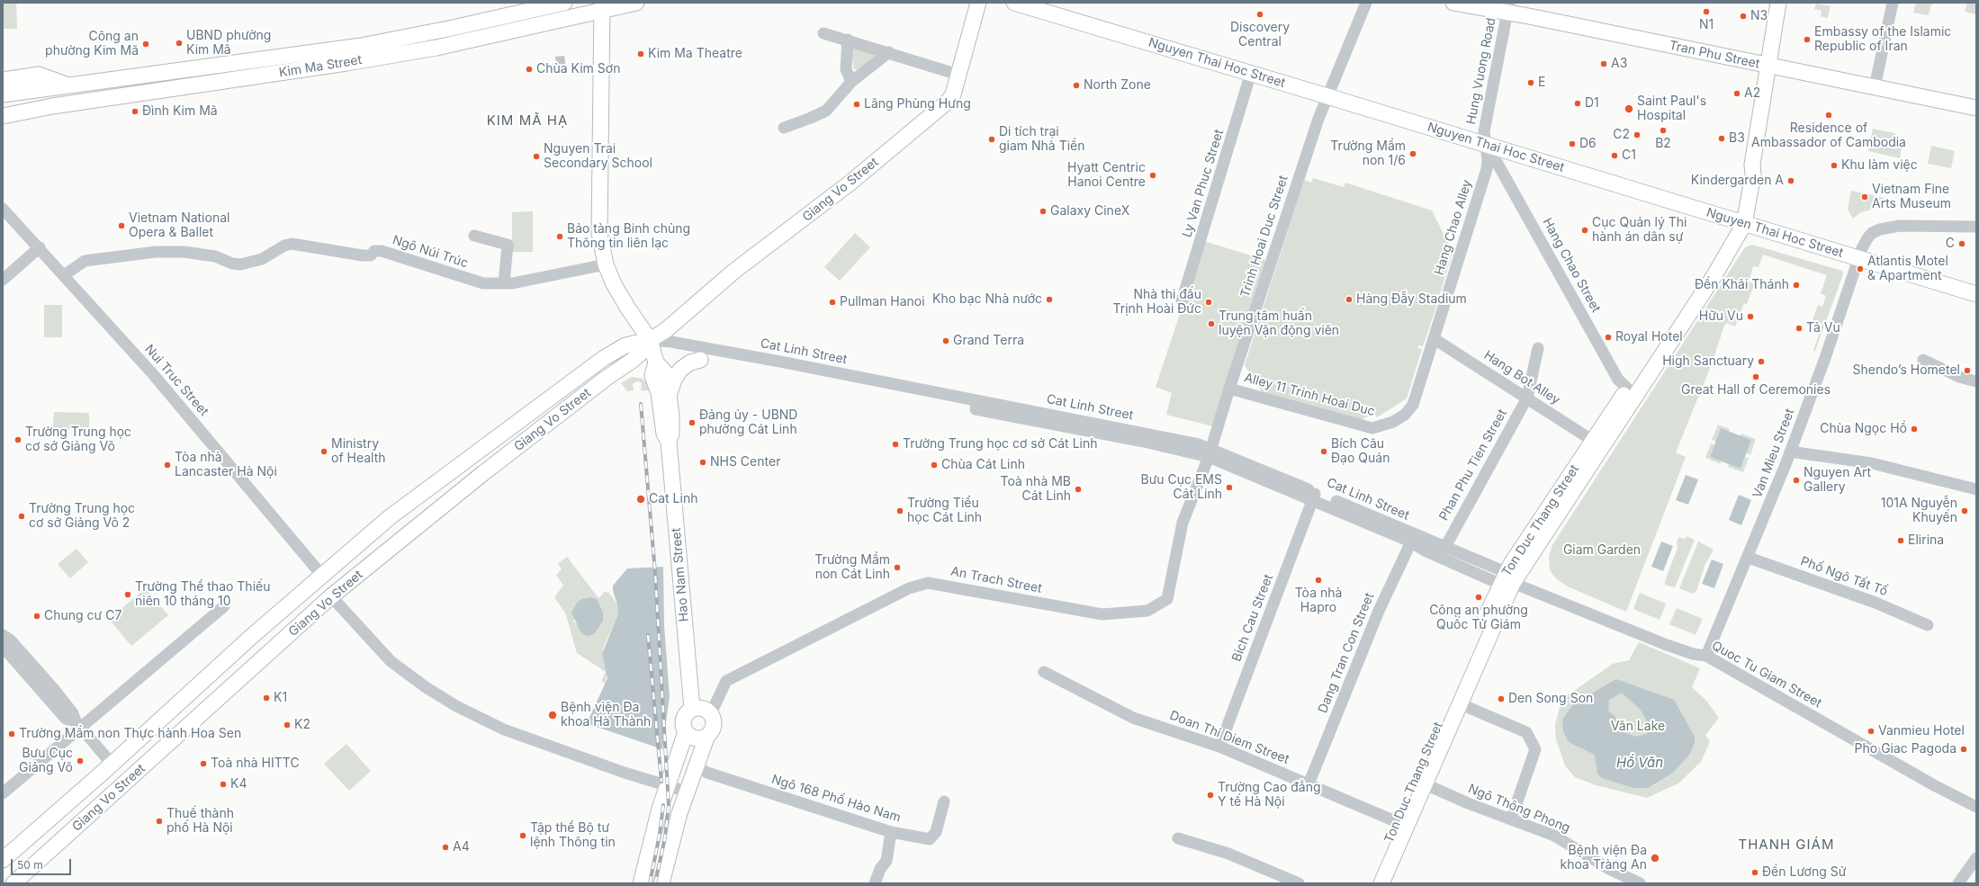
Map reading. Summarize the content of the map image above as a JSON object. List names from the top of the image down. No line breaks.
{"streets":{"main road":["Tran Phu Street","Nguyen Thai Hoc Street","Kim Ma Street","Giang Vo Street","Ton Duc Thang Street","Hao Nam Street"],"street":["Hung Vuong Road","Ly Van Phuc Street","Hang Chao Alley","Trinh Hoai Duc Street","Ngõ Núi Trúc","Hang Chao Street","Cat Linh Street","Hang Bot Alley","Nui Truc Street","Alley 11 Trinh Hoai Duc","Van Mieu Street","Phan Phu Tien Street","Phố Ngô Tất Tố","An Trach Street","Bich Cau Street","Dang Tran Con Street","Quoc Tu Giam Street","Doan Thi Diem Street","Ngõ 168 Phố Hào Nam","Ngõ Thông Phong"]},"crossings":[["Tran Phu Street","Hung Vuong Road"],["Tran Phu Street","Ton Duc Thang Street"],["Nguyen Thai Hoc Street","Hung Vuong Road"],["Nguyen Thai Hoc Street","Ly Van Phuc Street"],["Nguyen Thai Hoc Street","Hang Chao Alley"],["Nguyen Thai Hoc Street","Trinh Hoai Duc Street"],["Nguyen Thai Hoc Street","Hang Chao Street"],["Nguyen Thai Hoc Street","Van Mieu Street"],["Nguyen Thai Hoc Street","Ton Duc Thang Street"],["Hung Vuong Road","Hang Chao Alley"],["Hung Vuong Road","Hang Chao Street"],["Giang Vo Street","Cat Linh Street"],["Giang Vo Street","Nui Truc Street"],["Giang Vo Street","Hao Nam Street"],["Hang Chao Alley","Hang Chao Street"],["Hang Chao Alley","Hang Bot Alley"],["Hang Chao Alley","Alley 11 Trinh Hoai Duc"],["Trinh Hoai Duc Street","Cat Linh Street"],["Trinh Hoai Duc Street","Alley 11 Trinh Hoai Duc"],["Trinh Hoai Duc Street","An Trach Street"],["Ngõ Núi Trúc","Nui Truc Street"],["Hang Chao Street","Ton Duc Thang Street"],["Cat Linh Street","Phan Phu Tien Street"],["Cat Linh Street","Ton Duc Thang Street"],["Cat Linh Street","Hao Nam Street"],["Cat Linh Street","An Trach Street"],["Cat Linh Street","Bich Cau Street"],["Cat Linh Street","Dang Tran Con Street"],["Cat Linh Street","Quoc Tu Giam Street"],["Hang Bot Alley","Alley 11 Trinh Hoai Duc"],["Hang Bot Alley","Phan Phu Tien Street"],["Hang Bot Alley","Ton Duc Thang Street"],["Van Mieu Street","Phố Ngô Tất Tố"],["Van Mieu Street","Quoc Tu Giam Street"],["Ton Duc Thang Street","Quoc Tu Giam Street"],["Ton Duc Thang Street","Doan Thi Diem Street"],["Ton Duc Thang Street","Ngõ Thông Phong"],["Hao Nam Street","An Trach Street"],["Bich Cau Street","Doan Thi Diem Street"],["Dang Tran Con Street","Doan Thi Diem Street"]],"districts":["KIM MÃ HẠ","THANH GIÁM"],"water":["Hồ Văn"],"parks":["Giam Garden","Văn Lake"],"places":["N1","Discovery Central","N3","Embassy of the Islamic Republic of Iran","UBND phường Kim Mã","Công an phường Kim Mã","Kim Ma Theatre","A3","Chùa Kim Sơn","E","North Zone","A2","D1","Lăng Phùng Hưng","Saint Paul's Hospital","Đình Kim Mã","Residence of Ambassador of Cambodia","B2","C2","B3","Di tích trại giam Nhà Tiền","D6","Trường Mầm non 1/6","C1","Nguyen Trai Secondary School","Khu làm việc","Hyatt Centric Hanoi Centre","Kindergarden A","Vietnam Fine Arts Museum","Galaxy CineX","Vietnam National Opera & Ballet","Cục Quản lý Thi hành án dân sự","Bảo tàng Binh chủng Thông tin liên lạc","C","Atlantis Motel & Apartment","Đền Khải Thánh","Kho bạc Nhà nước","Hàng Ðẫy Stadium","Pullman Hanoi","Nhà thi đấu Trịnh Hoài Đức","Hữu Vu","Trung tâm huấn luyện Vận động viên","Tả Vu","Royal Hotel","Grand Terra","High Sanctuary","Shendo’s Hometel","Great Hall of Ceremonies","Đảng ủy - UBND phường Cát Linh","Chùa Ngọc Hồ","Trường Trung học cơ sở Giảng Võ","Trường Trung học cơ sở Cát Linh","Ministry of Health","Bích Câu Đạo Quán","NHS Center","Tòa nhà Lancaster Hà Nội","Chùa Cát Linh","Nguyen Art Gallery","Bưu Cục EMS Cát Linh","Toà nhà MB Cát Linh","Cat Linh","Trường Tiểu học Cát Linh","101A Nguyễn Khuyến","Trường Trung học cơ sở Giảng Võ 2","Elirina","Trường Mầm non Cát Linh","Tòa nhà Hapro","Trường Thể thao Thiếu niên 10 tháng 10","Công an phường Quốc Tử Giám","Chung cư C7","K1","Den Song Son","Bệnh viện Đa khoa Hà Thành","K2","Vanmieu Hotel","Trường Mầm non Thực hành Hoa Sen","Pho Giac Pagoda","Bưu Cục Giảng Võ","Toà nhà HITTC","K4","Trường Cao đẳng Y tế Hà Nội","Thuế thành phố Hà Nội","Tập thể Bộ tư lệnh Thông tin","A4","Bệnh viện Đa khoa Tràng An","Đền Lương Sử"],"scale_bar":"50 m"}
